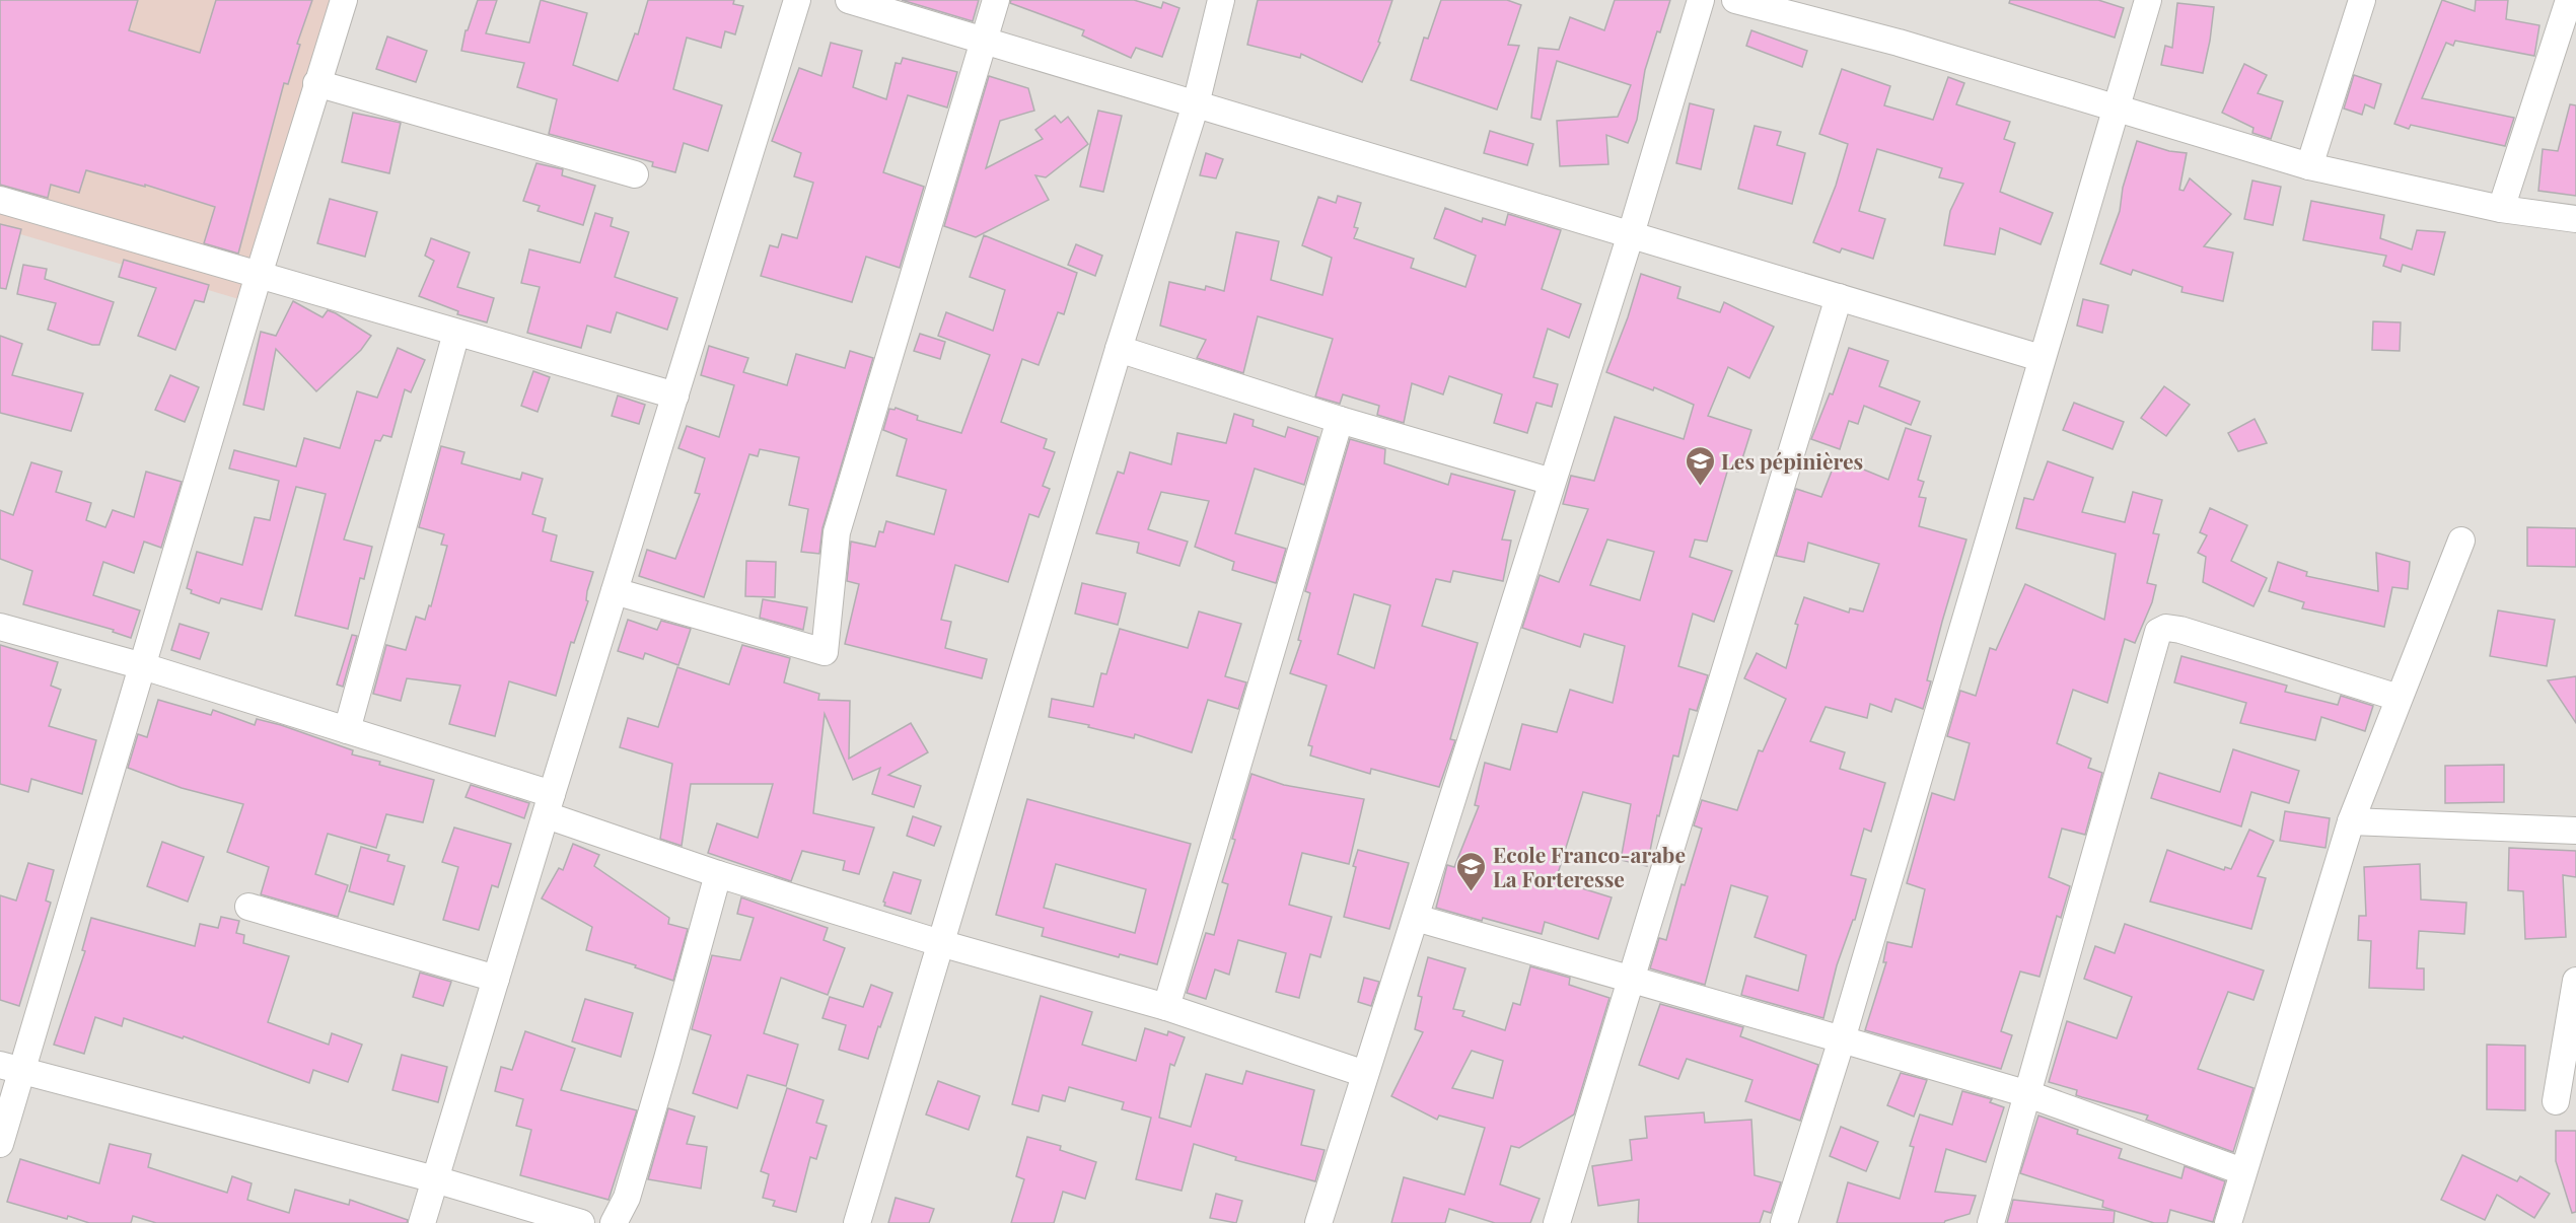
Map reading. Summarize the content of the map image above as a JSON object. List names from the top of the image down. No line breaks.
{"places":{"school or university":["Les pépinières","Ecole Franco-arabe La Forteresse"]}}
